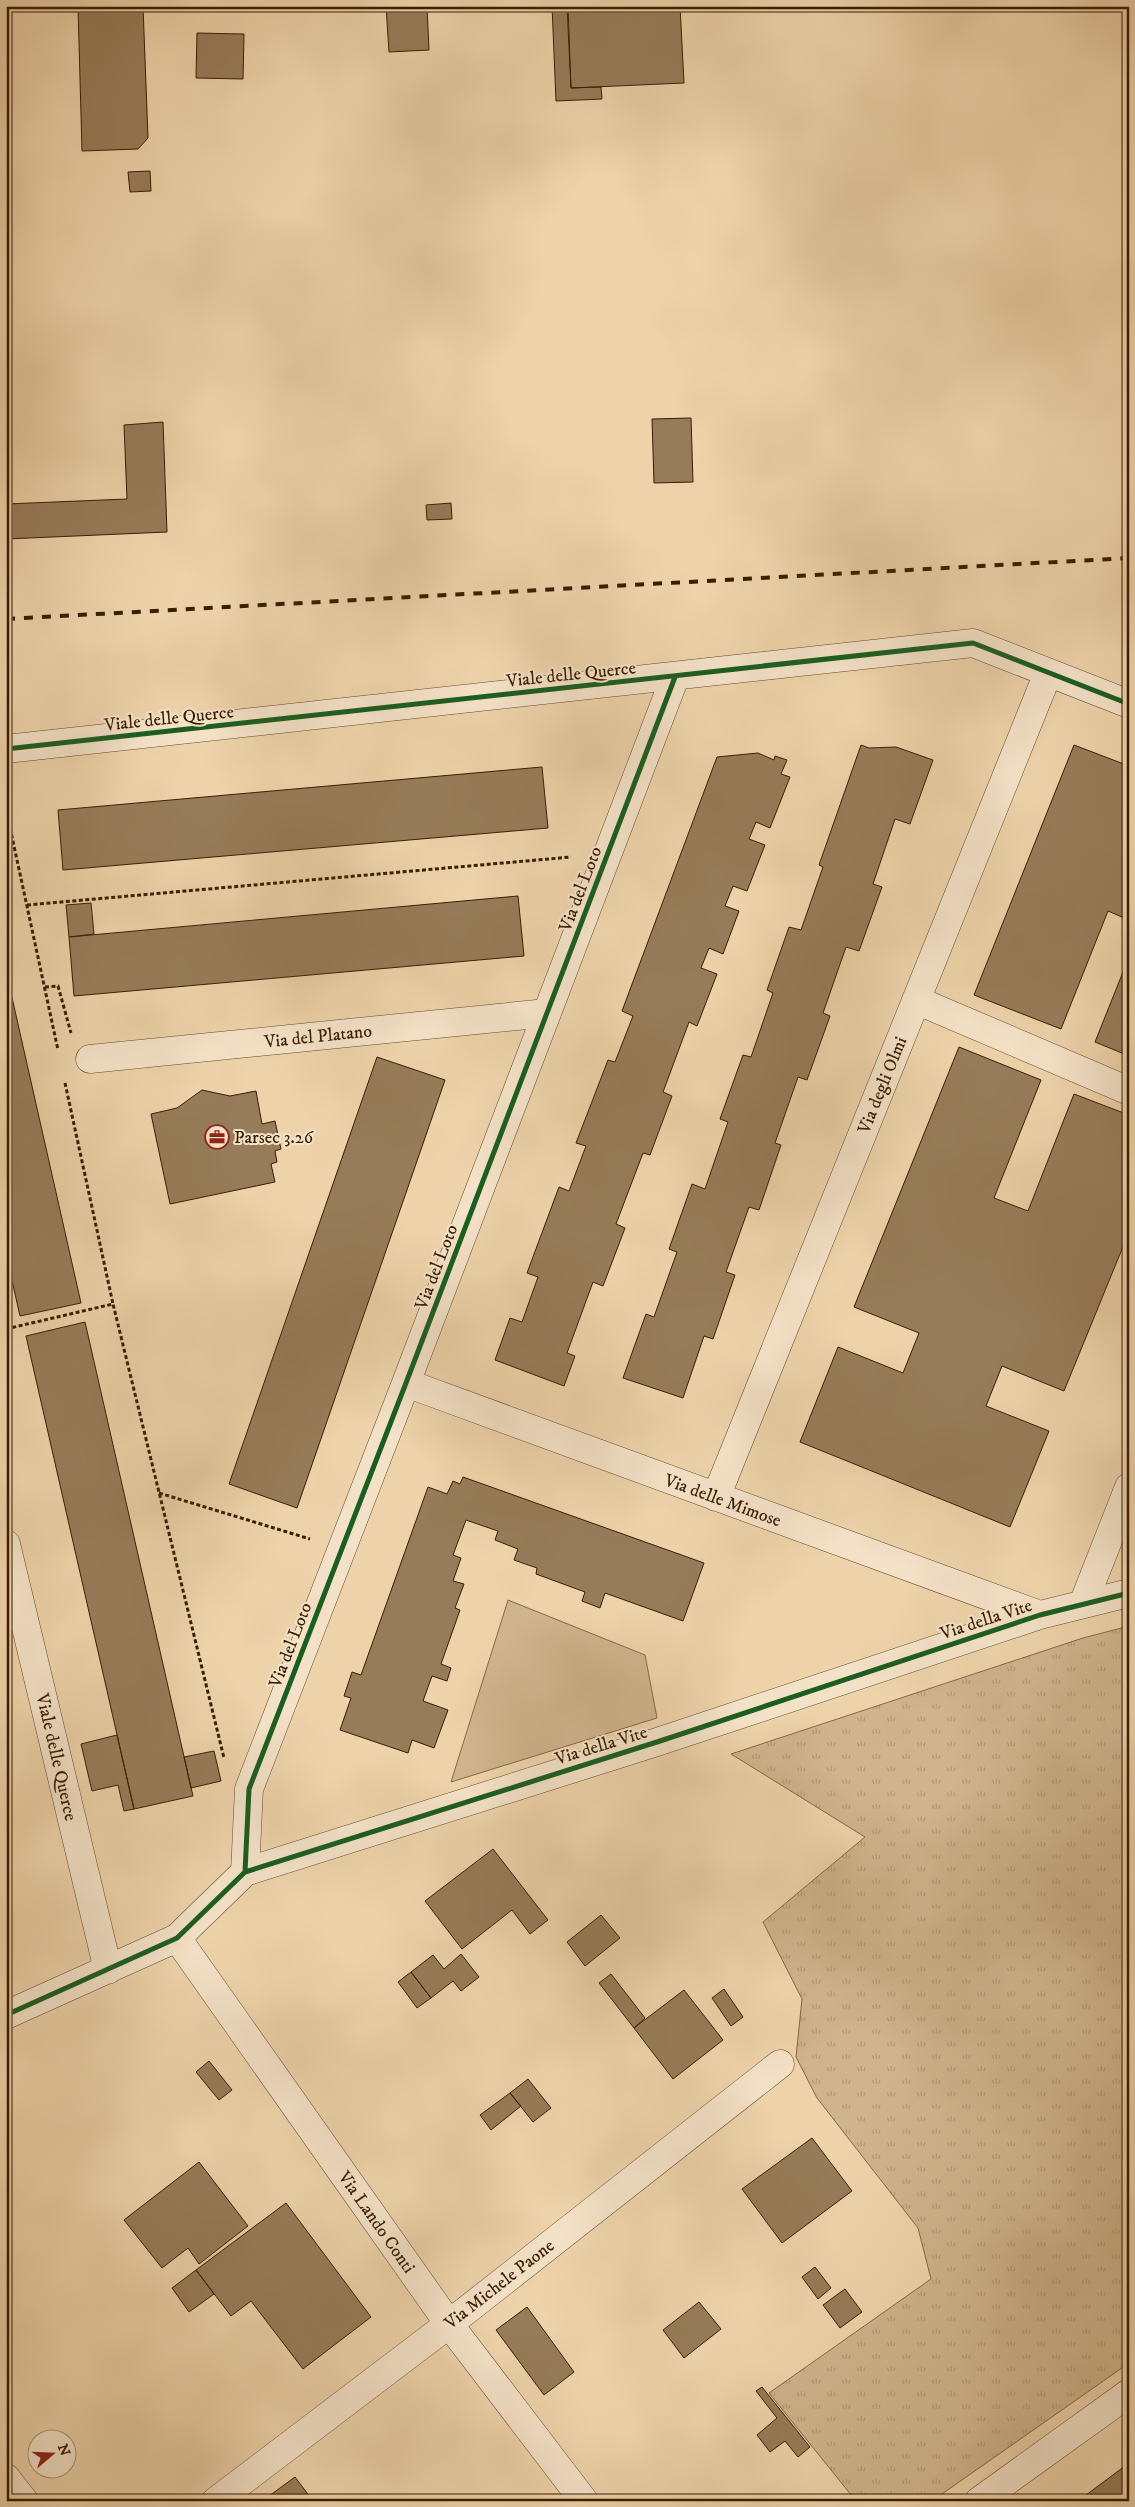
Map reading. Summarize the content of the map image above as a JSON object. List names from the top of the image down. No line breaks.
{"streets":{"street":["Viale delle Querce","Via del Loto","Via del Platano","Via degli Olmi","Via delle Mimose","Via della Vite","Via Lando Conti","Via Michele Paone"]},"crossings":[["Viale delle Querce","Via del Loto"],["Viale delle Querce","Via degli Olmi"],["Viale delle Querce","Via della Vite"],["Via del Loto","Via del Platano"],["Via del Loto","Via delle Mimose"],["Via del Loto","Via della Vite"],["Via degli Olmi","Via delle Mimose"],["Via delle Mimose","Via della Vite"],["Via della Vite","Via Lando Conti"],["Via Lando Conti","Via Michele Paone"]],"places":{"office":["Parsec 3.26"]},"north":"right"}
